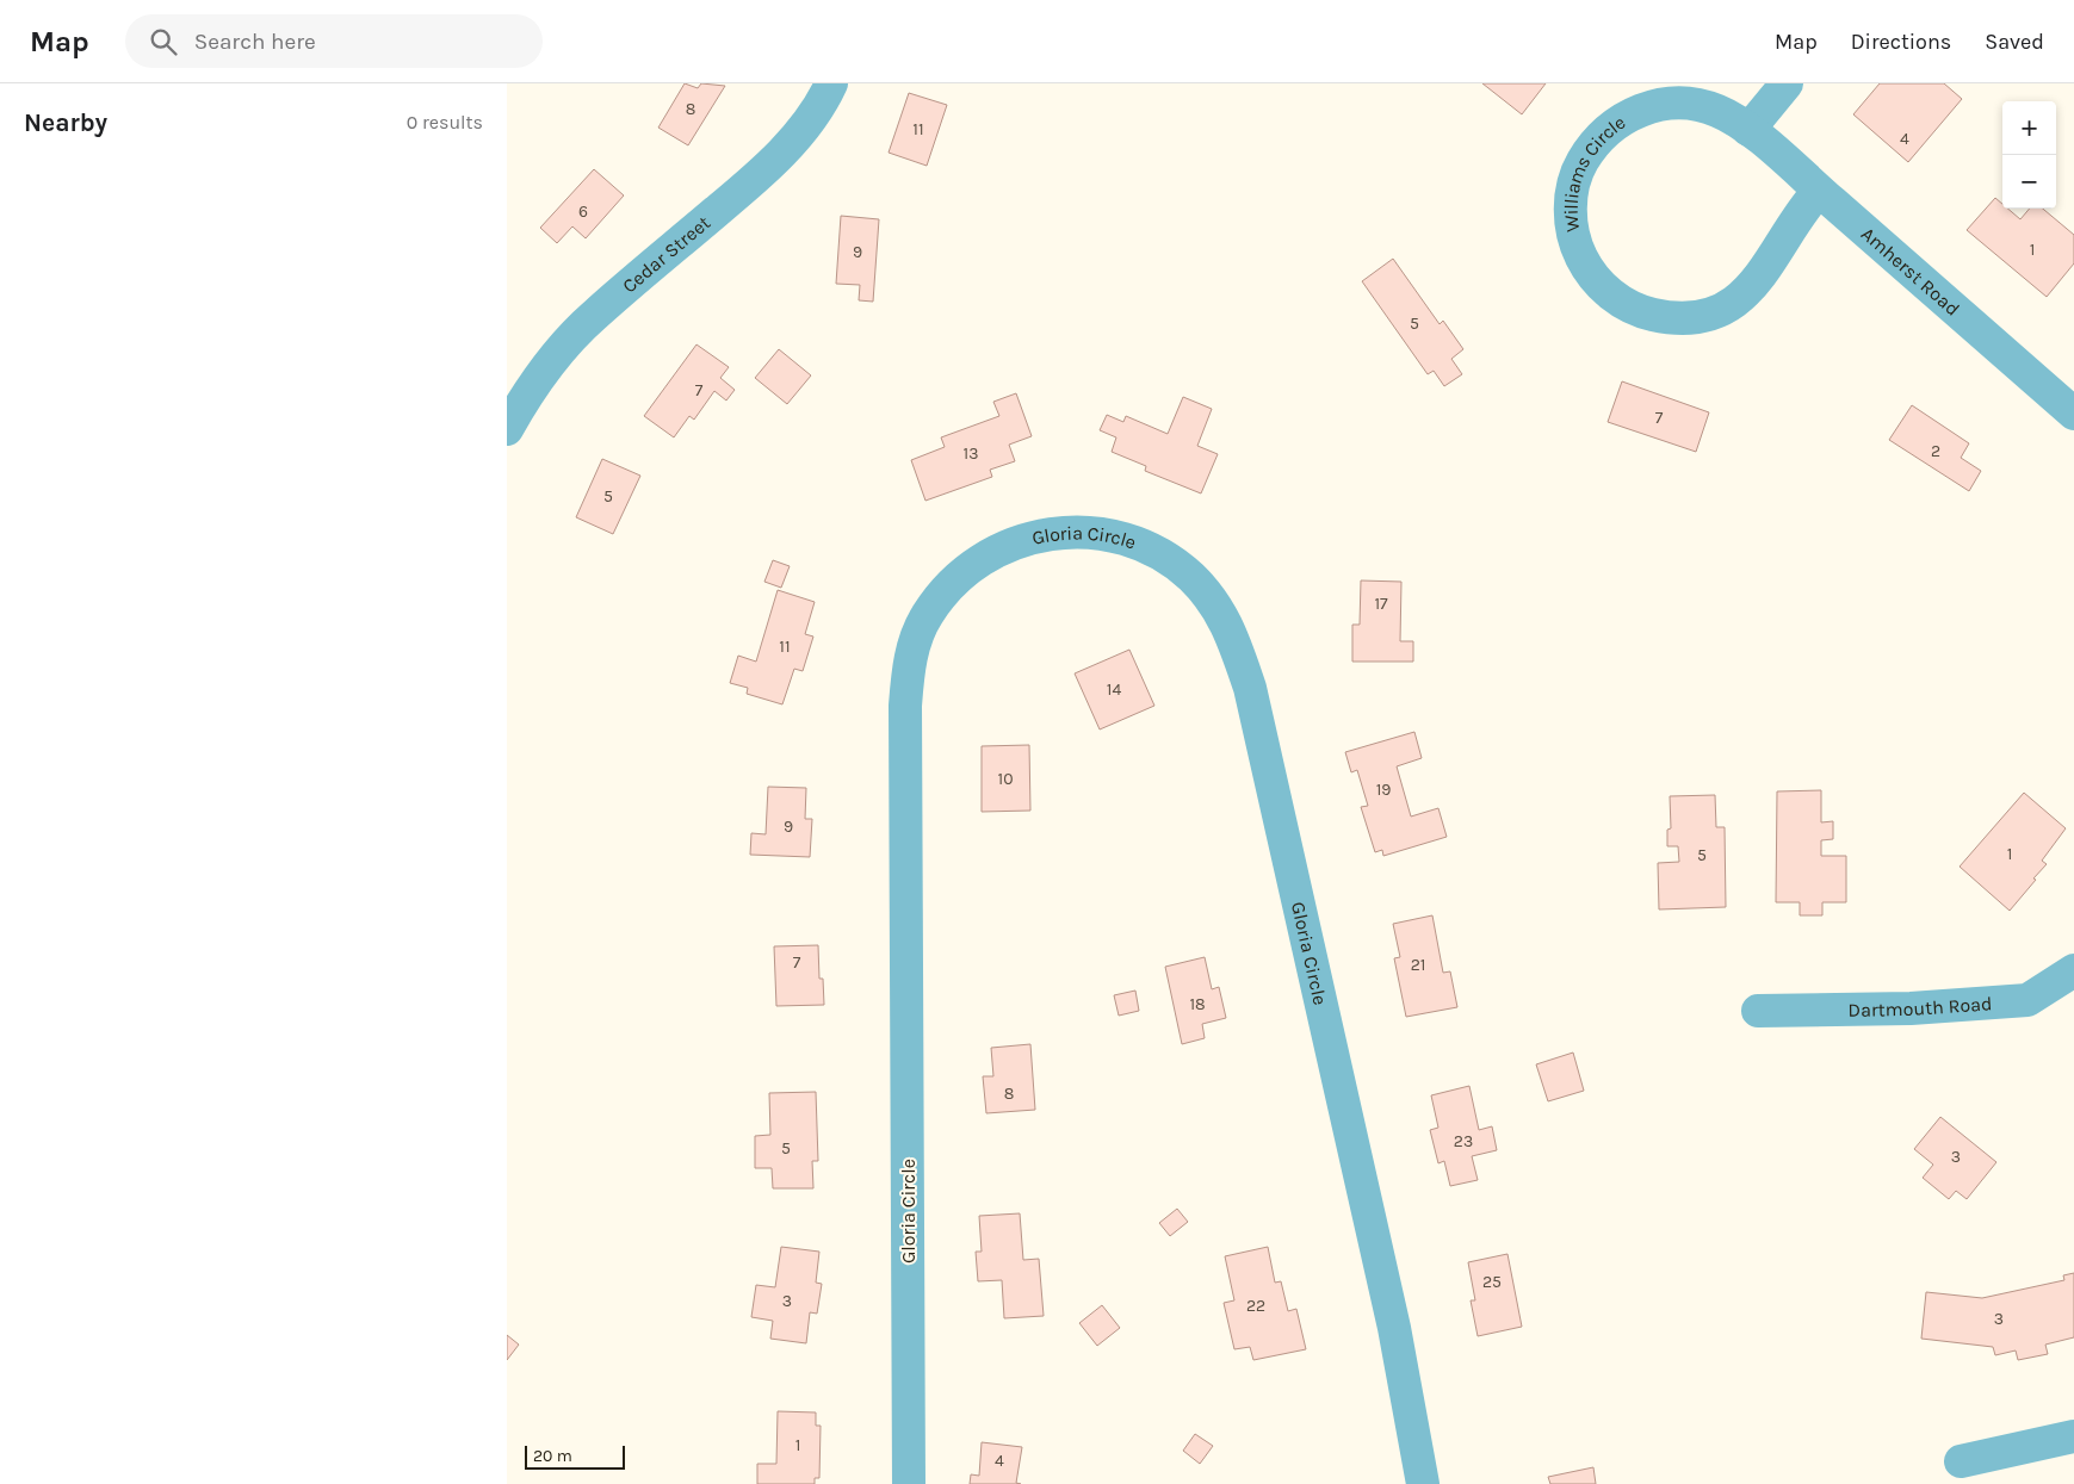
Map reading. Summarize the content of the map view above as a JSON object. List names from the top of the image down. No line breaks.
{"streets":{"street":["Williams Circle","Cedar Street","Amherst Road","Gloria Circle","Dartmouth Road"]},"crossings":[["Williams Circle","Amherst Road"]],"house_numbers":["8","11","4","6","1","9","5","7","7","2","13","5","17","11","14","10","19","9","1","5","7","21","18","8","23","5","3","25","3","22","3","1","4"],"scale_bar":"20 m","page":{"header":"Map","search":"Search here","nav":["Map","Directions","Saved"],"heading":["Nearby","0 results"],"map_buttons":["+","−"],"scale":"20 m"}}
